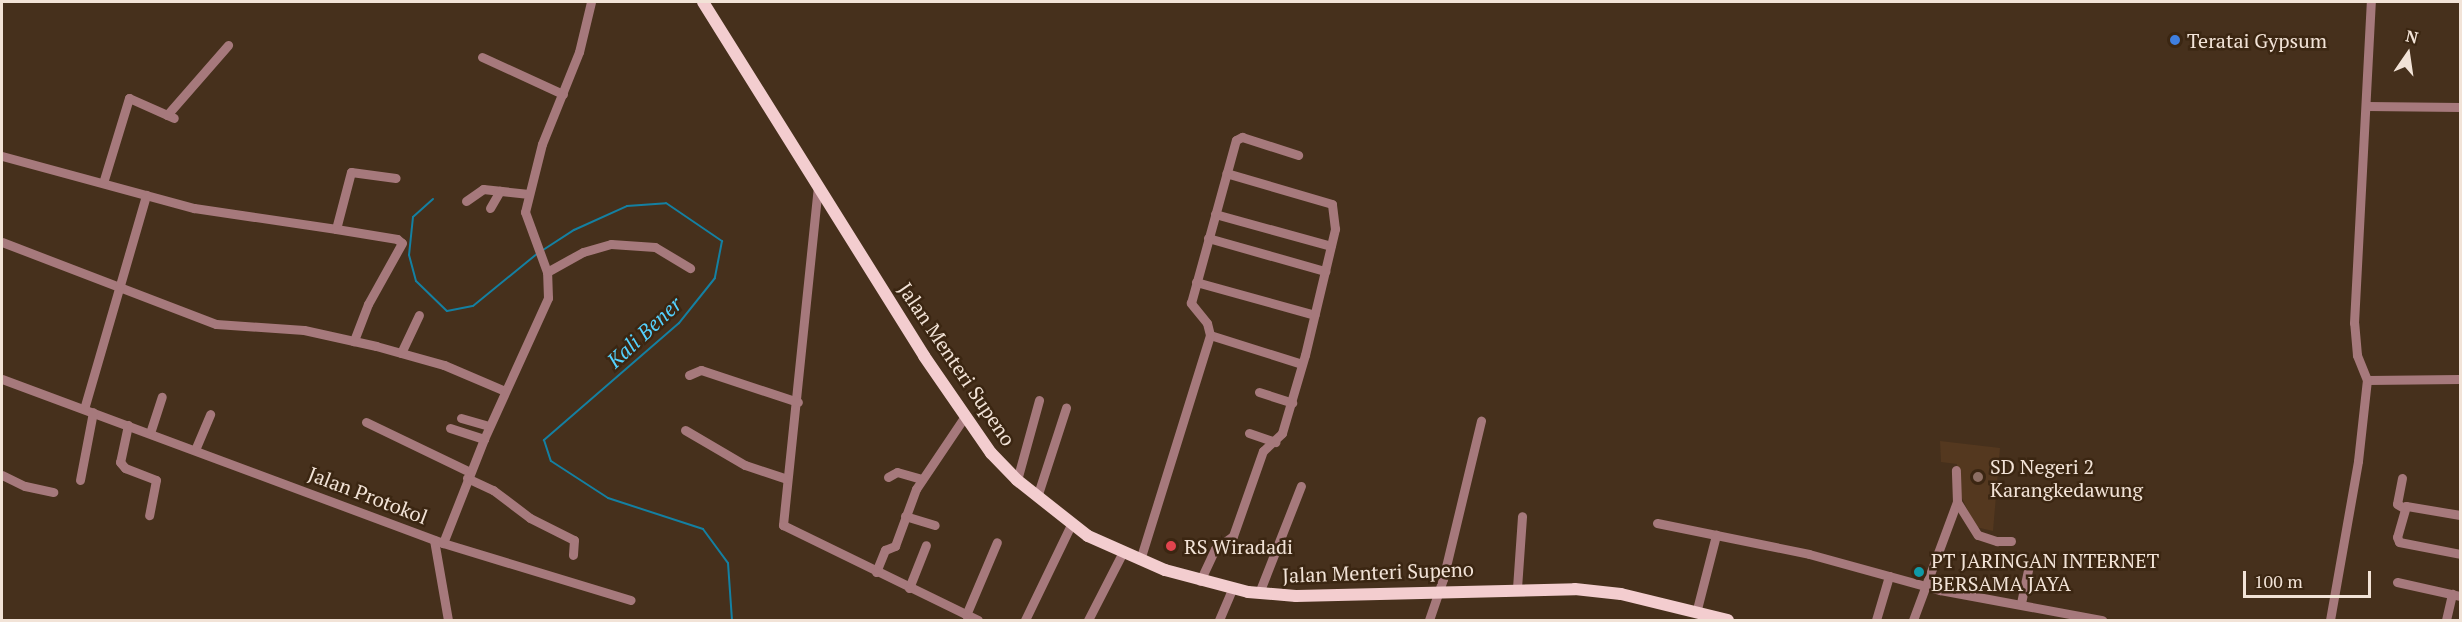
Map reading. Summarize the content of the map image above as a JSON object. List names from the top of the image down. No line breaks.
{"streets":{"main road":["Jalan Menteri Supeno"],"street":["Jalan Protokol"]},"water":["Kali Bener"],"places":["Teratai Gypsum","SD Negeri 2 Karangkedawung","RS Wiradadi","PT JARINGAN INTERNET BERSAMA JAYA"],"scale_bar":"100 m","north":"top"}
